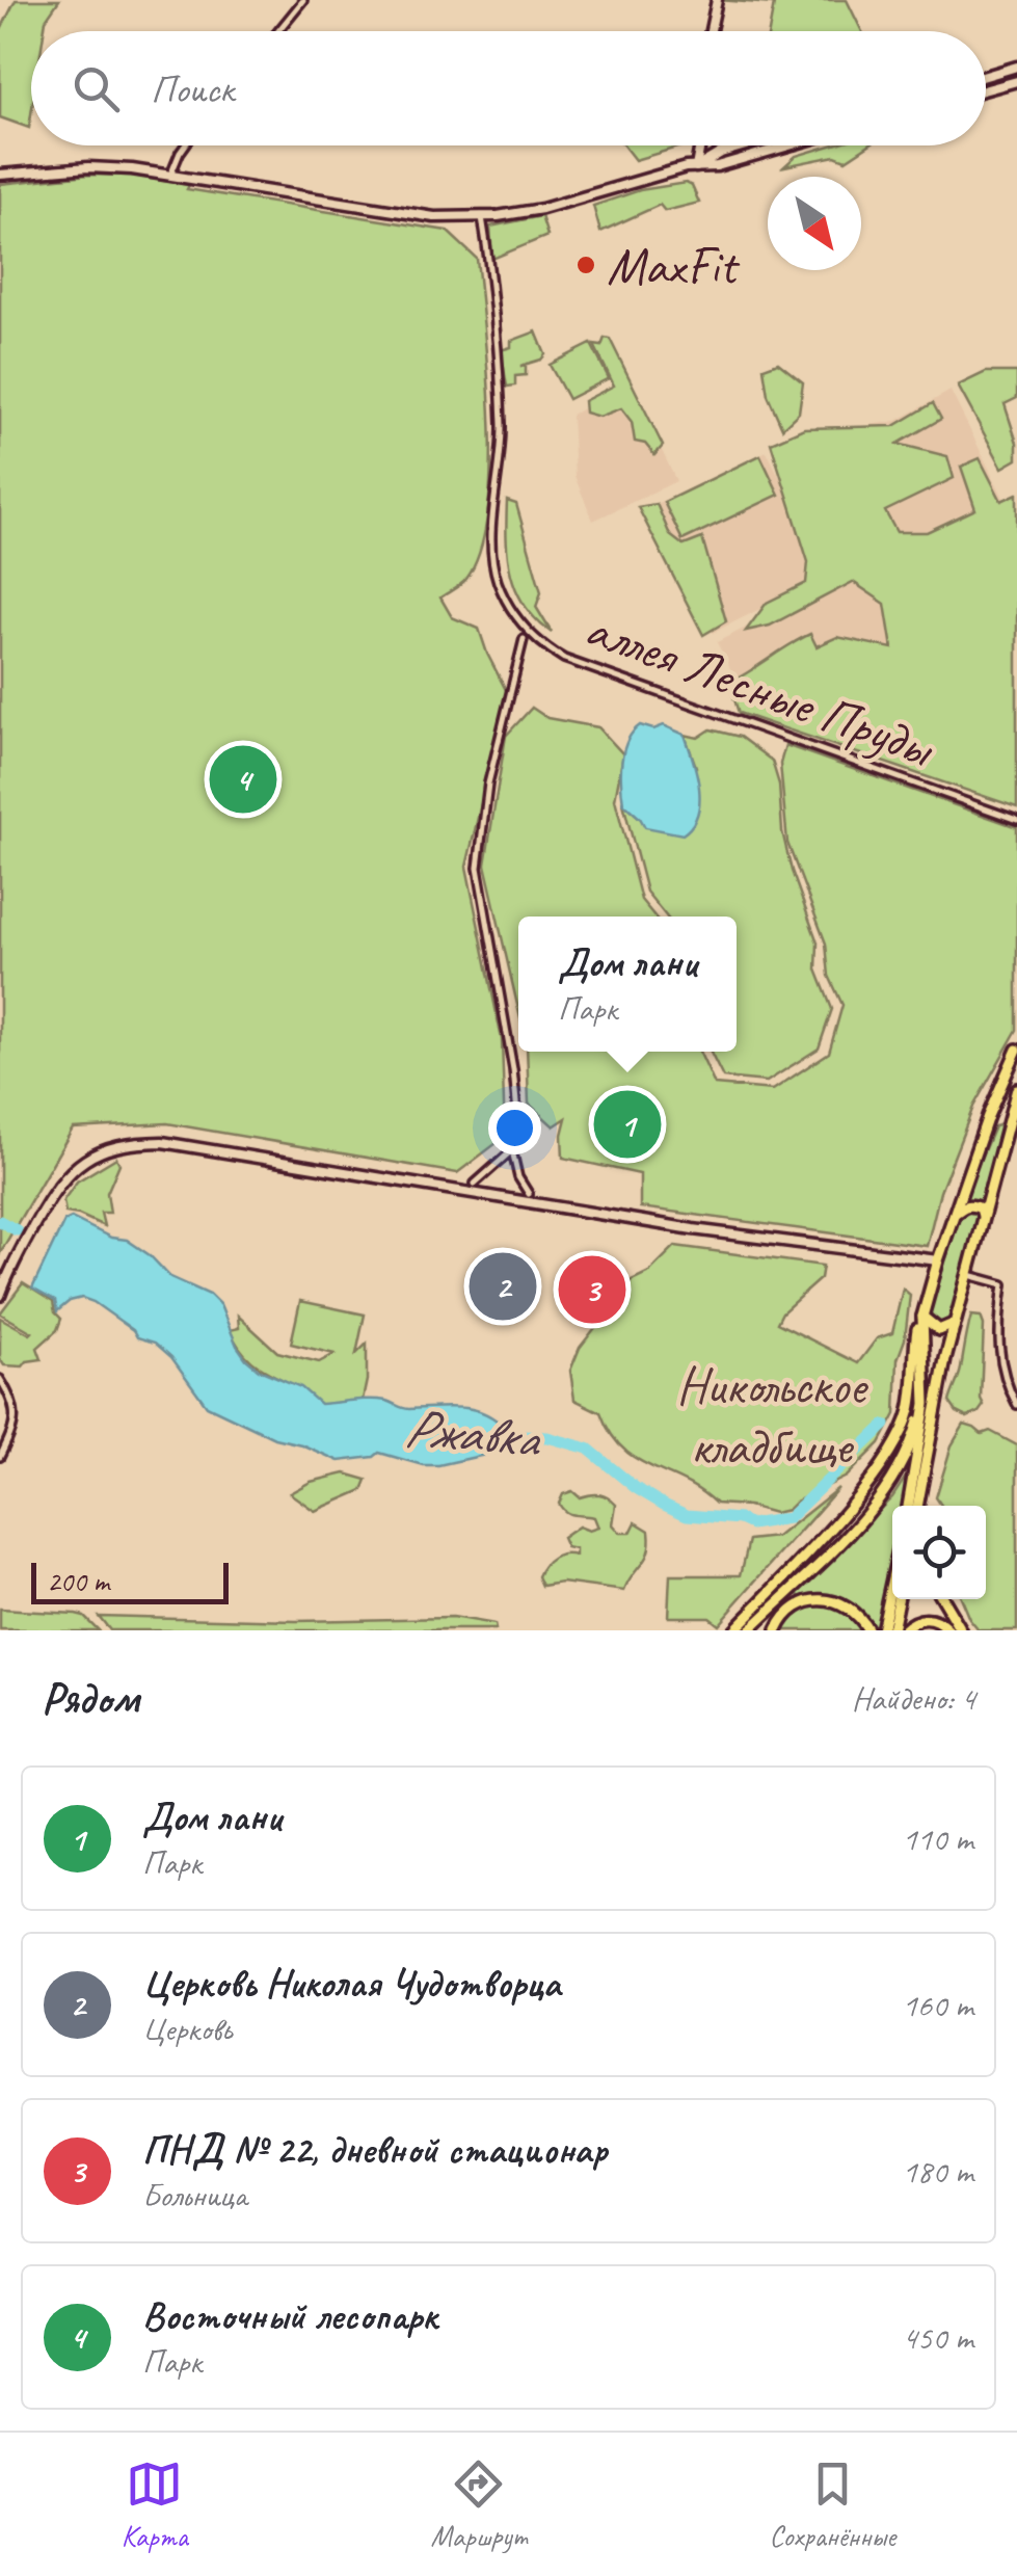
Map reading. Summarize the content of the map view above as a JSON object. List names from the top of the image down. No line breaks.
{"streets":{"street":["аллея Лесные Пруды"]},"water":["Ржавка"],"parks":["Никольское кладбище"],"places":["MaxFit"],"scale_bar":"200 m","north":"bottom right","page":{"search":"Поиск","pins":["4","1","2","3"],"popup":["Дом лани","Парк"],"scale":"200 m","heading":["Рядом","Найдено: 4"],"list":[{"mark":"1","name":"Дом лани","note":"Парк","value":"110 m"},{"mark":"2","name":"Церковь Николая Чудотворца","note":"Церковь","value":"160 m"},{"mark":"3","name":"ПНД № 22, дневной стационар","note":"Больница","value":"180 m"},{"mark":"4","name":"Восточный лесопарк","note":"Парк","value":"450 m"}],"nav":["Карта","Маршрут","Сохранённые"]}}
